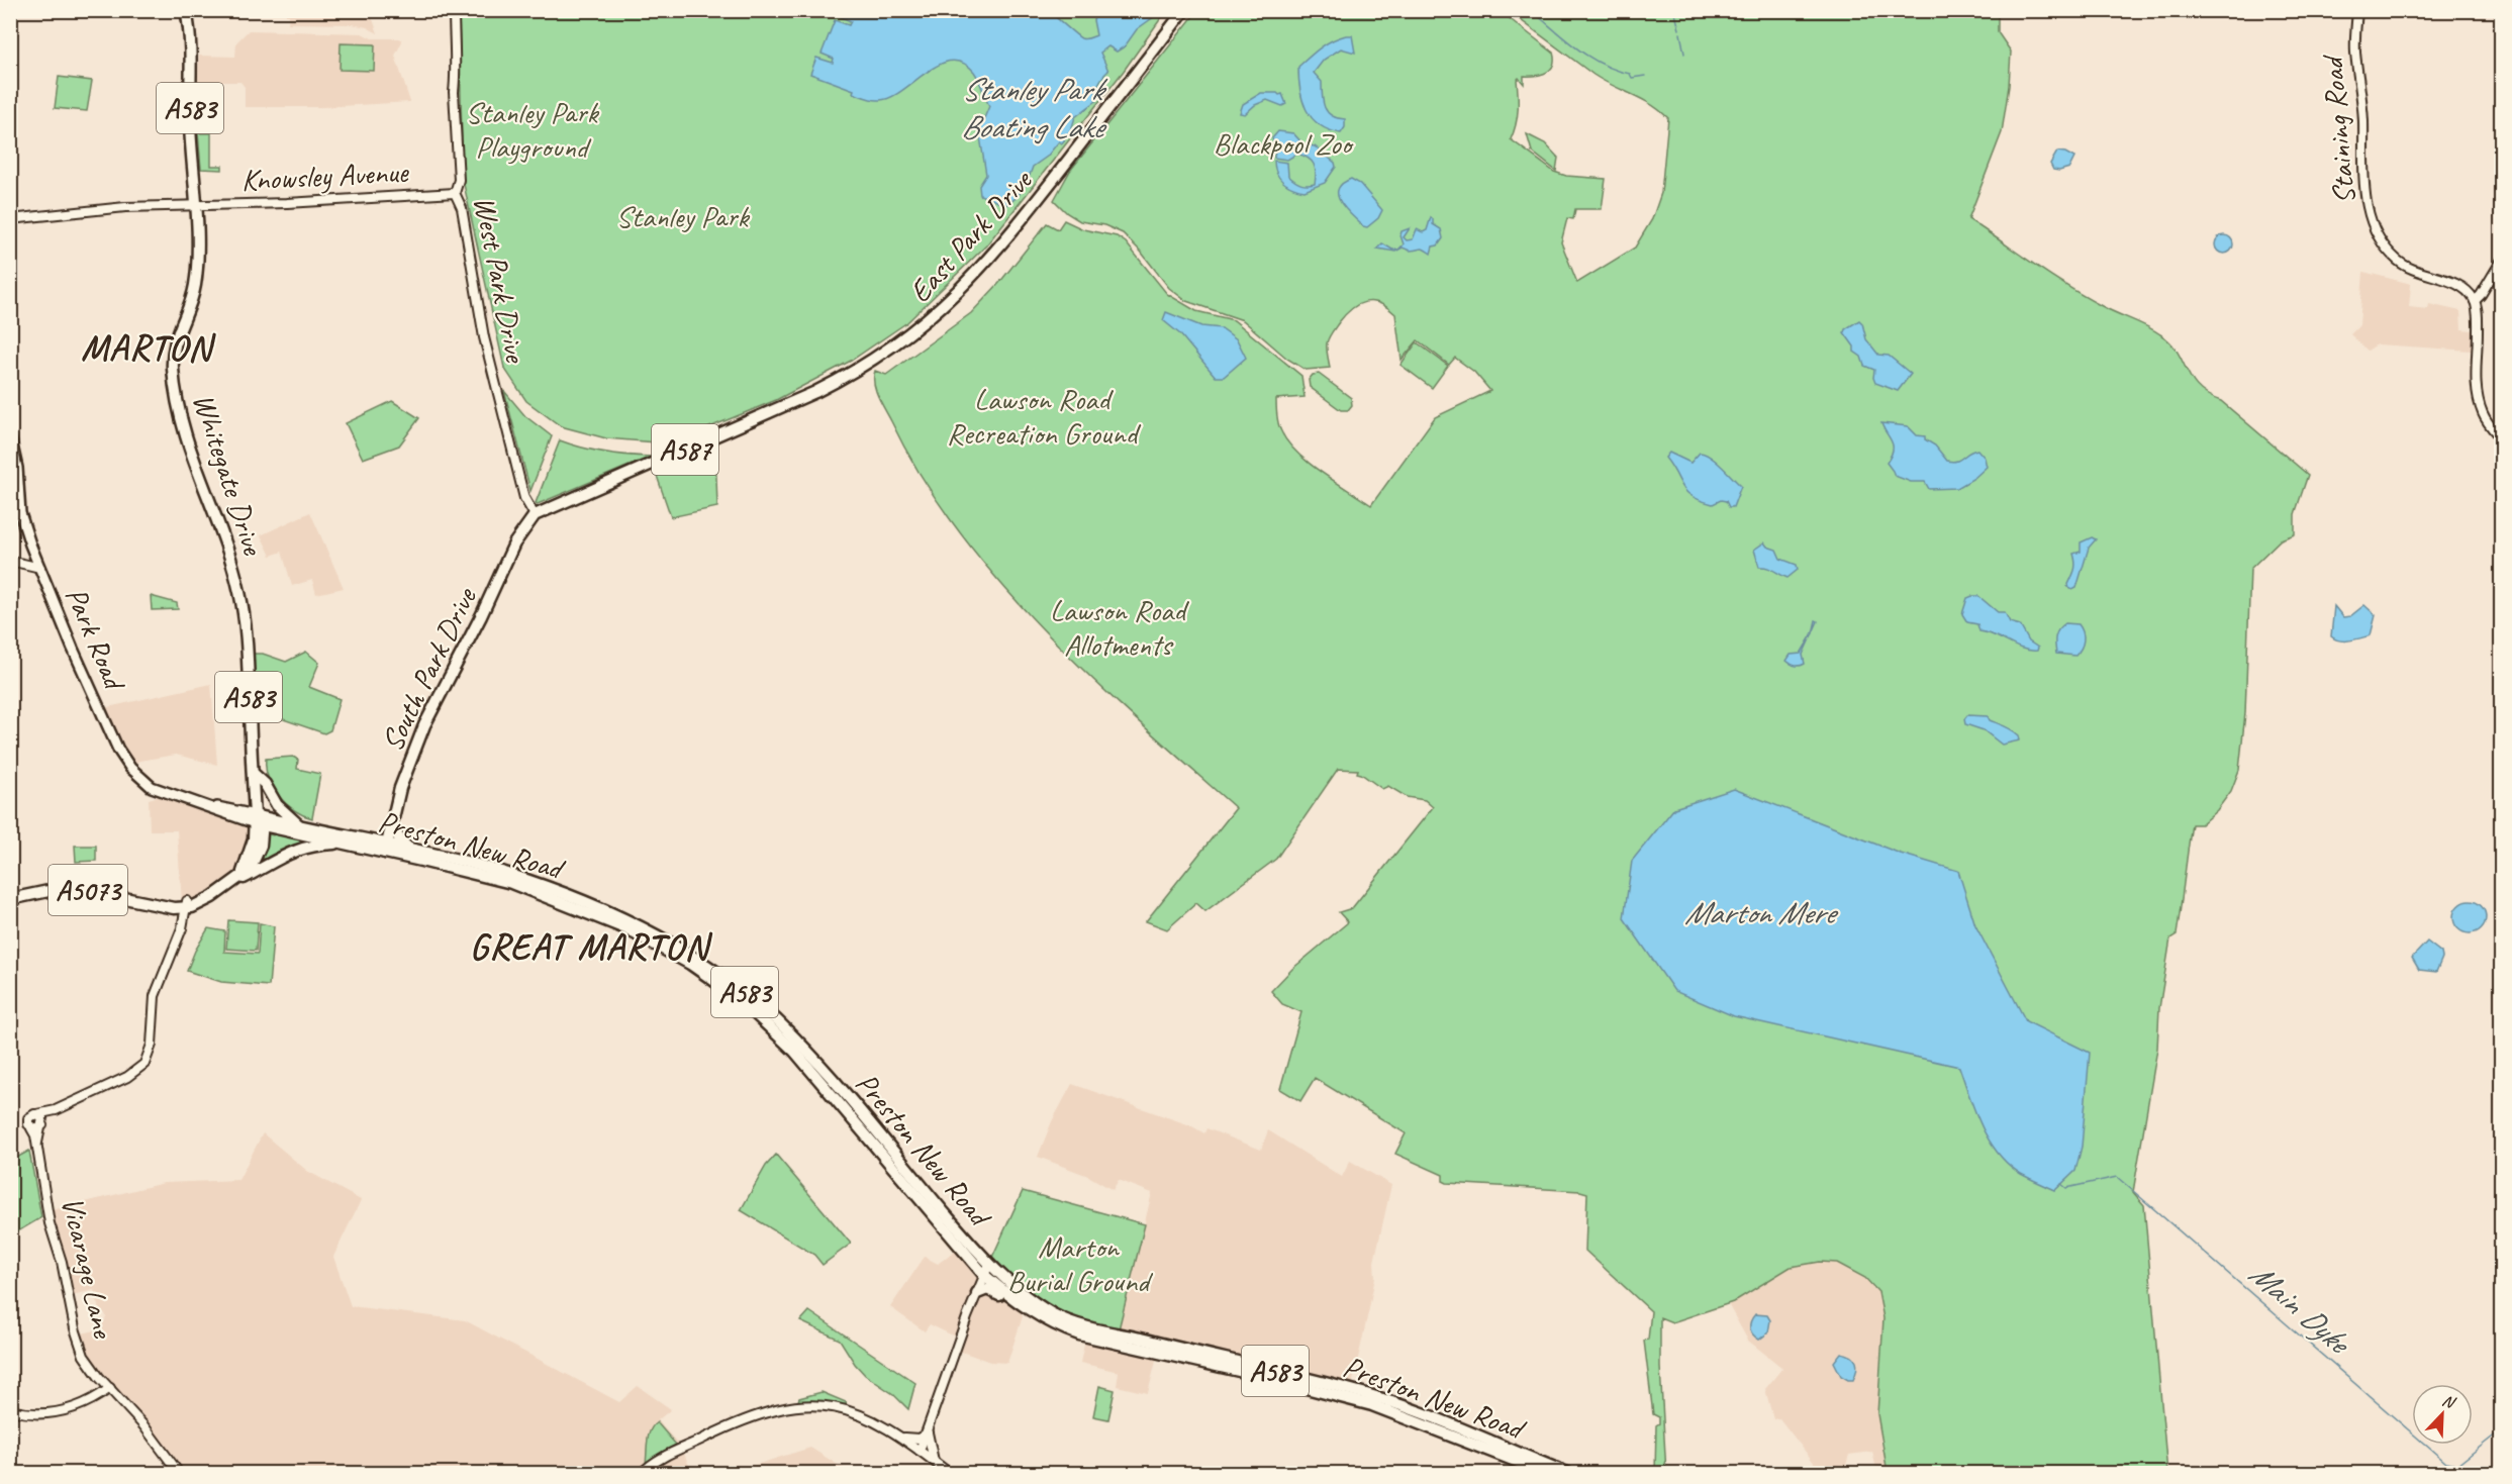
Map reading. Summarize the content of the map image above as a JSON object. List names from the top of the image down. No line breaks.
{"streets":{"main road":["A583","East Park Drive","A587","Whitegate Drive","Park Road","South Park Drive","Preston New Road","A5073"],"street":["Staining Road","Knowsley Avenue","West Park Drive","Vicarage Lane"]},"crossings":[["A583","Preston New Road"],["Knowsley Avenue","West Park Drive"],["Knowsley Avenue","Whitegate Drive"],["East Park Drive","West Park Drive"],["East Park Drive","South Park Drive"],["West Park Drive","South Park Drive"],["Whitegate Drive","Park Road"],["Whitegate Drive","Preston New Road"],["Park Road","Preston New Road"],["South Park Drive","Preston New Road"],["A5073","Vicarage Lane"]],"districts":["MARTON","GREAT MARTON"],"water":["Stanley Park Boating Lake","Marton Mere","Main Dyke"],"parks":["Stanley Park Playground","Blackpool Zoo","Stanley Park","Lawson Road Recreation Ground","Lawson Road Allotments","Marton Burial Ground"],"north":"top right"}
